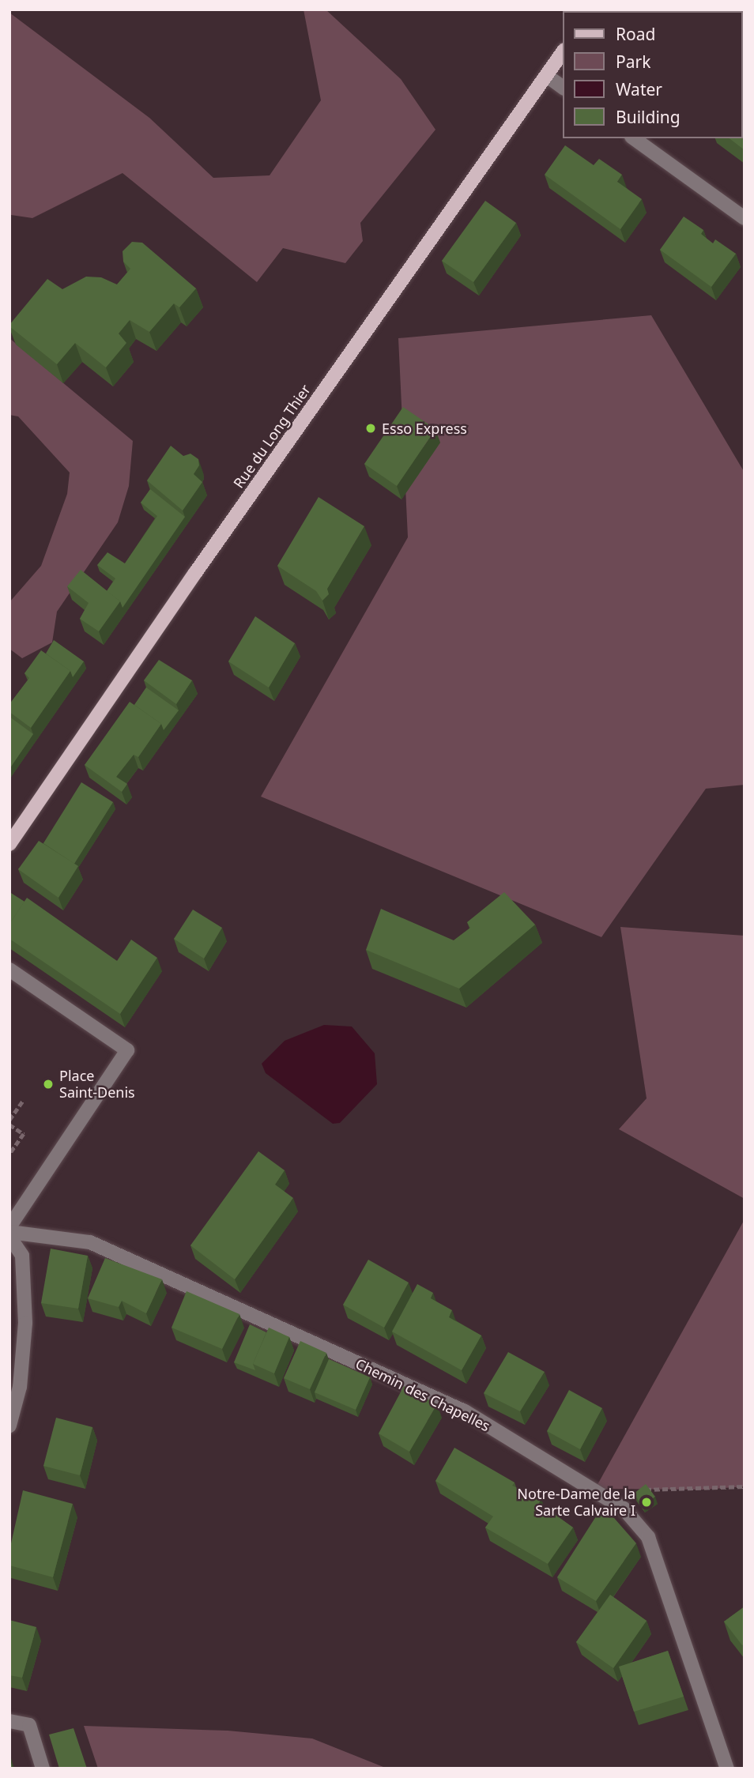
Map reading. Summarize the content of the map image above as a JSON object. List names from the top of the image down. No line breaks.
{"streets":{"main road":["Rue du Long Thier"],"street":["Chemin des Chapelles"]},"places":["Esso Express","Place Saint-Denis","Notre-Dame de la Sarte Calvaire I"],"legend":["Road","Park","Water","Building"]}
